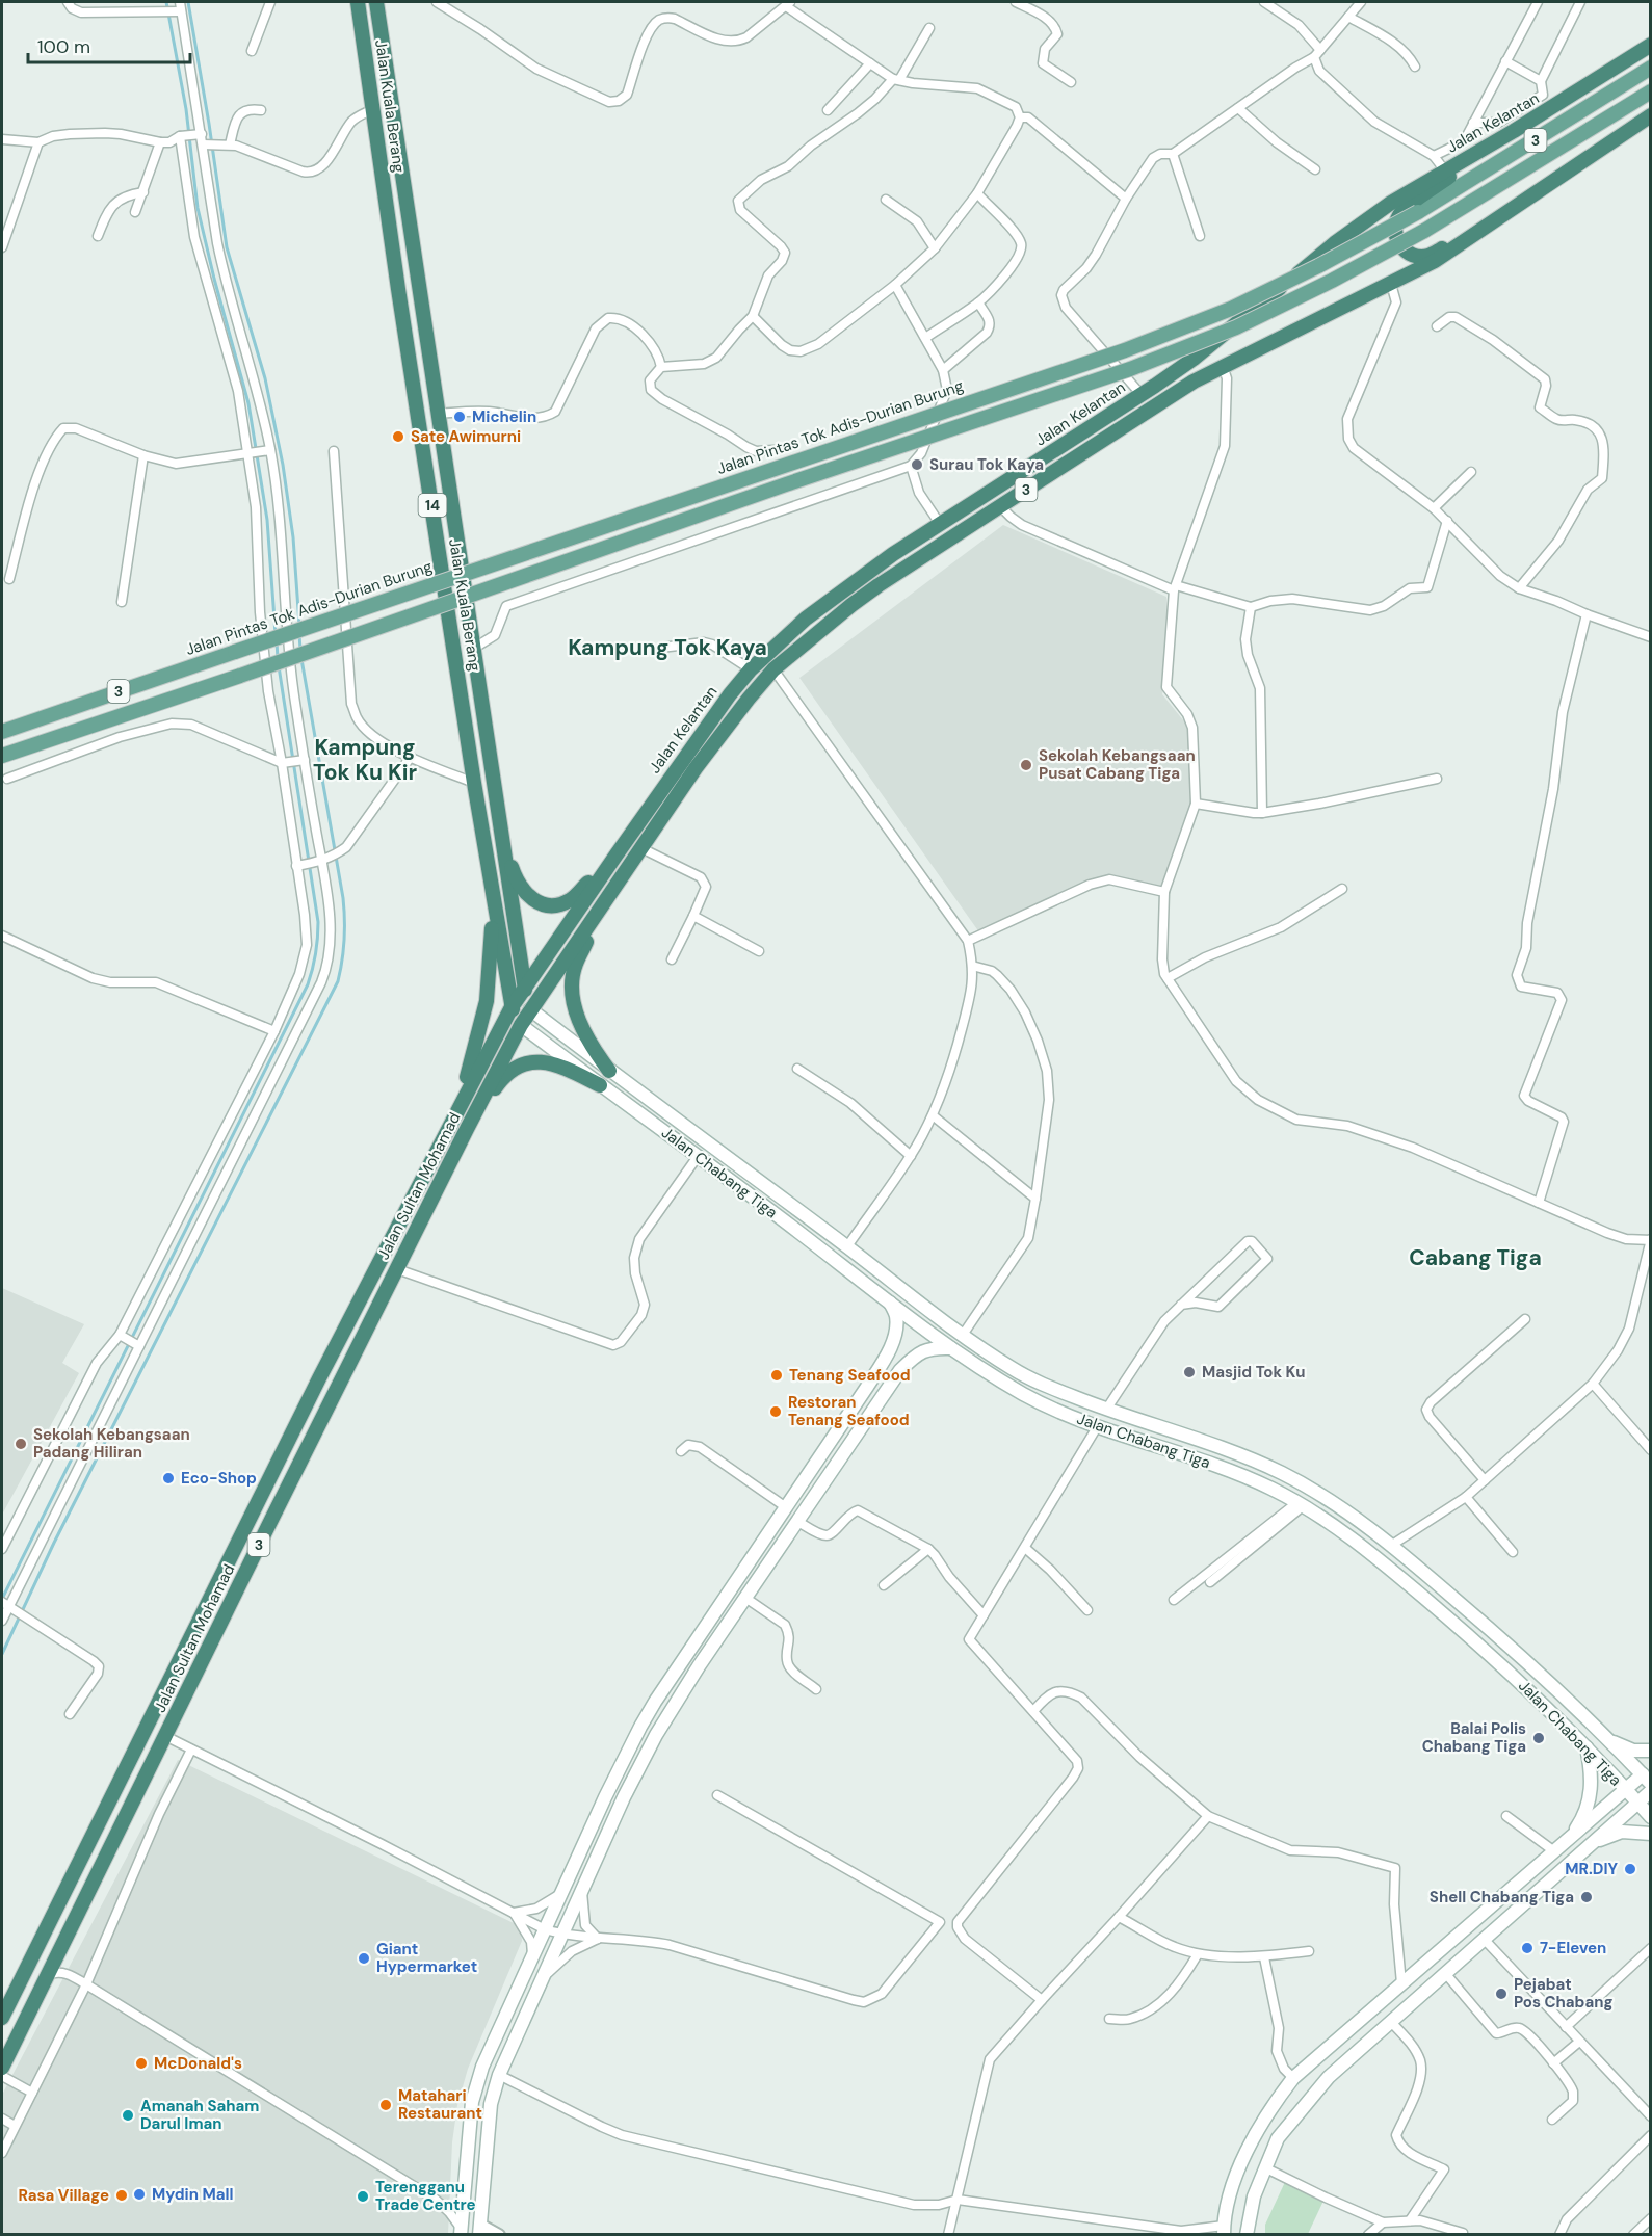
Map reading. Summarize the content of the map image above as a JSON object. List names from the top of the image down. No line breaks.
{"streets":{"highway":["Jalan Kuala Berang","Jalan Kelantan","3","14","Jalan Sultan Mohamad"],"main road":["Jalan Pintas Tok Adis-Durian Burung","Jalan Chabang Tiga"]},"crossings":[["Jalan Kuala Berang","Jalan Kelantan"],["Jalan Kuala Berang","Jalan Chabang Tiga"],["Jalan Kuala Berang","Jalan Sultan Mohamad"],["Jalan Kelantan","Jalan Chabang Tiga"],["Jalan Kelantan","Jalan Sultan Mohamad"],["Jalan Chabang Tiga","Jalan Sultan Mohamad"]],"districts":["Kampung Tok Kaya","Kampung Tok Ku Kir","Cabang Tiga"],"places":["Michelin","Sate Awimurni","Surau Tok Kaya","Sekolah Kebangsaan Pusat Cabang Tiga","Masjid Tok Ku","Tenang Seafood","Restoran Tenang Seafood","Sekolah Kebangsaan Padang Hiliran","Eco-Shop","Balai Polis Chabang Tiga","MR.DIY","Shell Chabang Tiga","7-Eleven","Giant Hypermarket","Pejabat Pos Chabang","McDonald's","Matahari Restaurant","Amanah Saham Darul Iman","Mydin Mall","Rasa Village","Terengganu Trade Centre"],"scale_bar":"100 m"}
